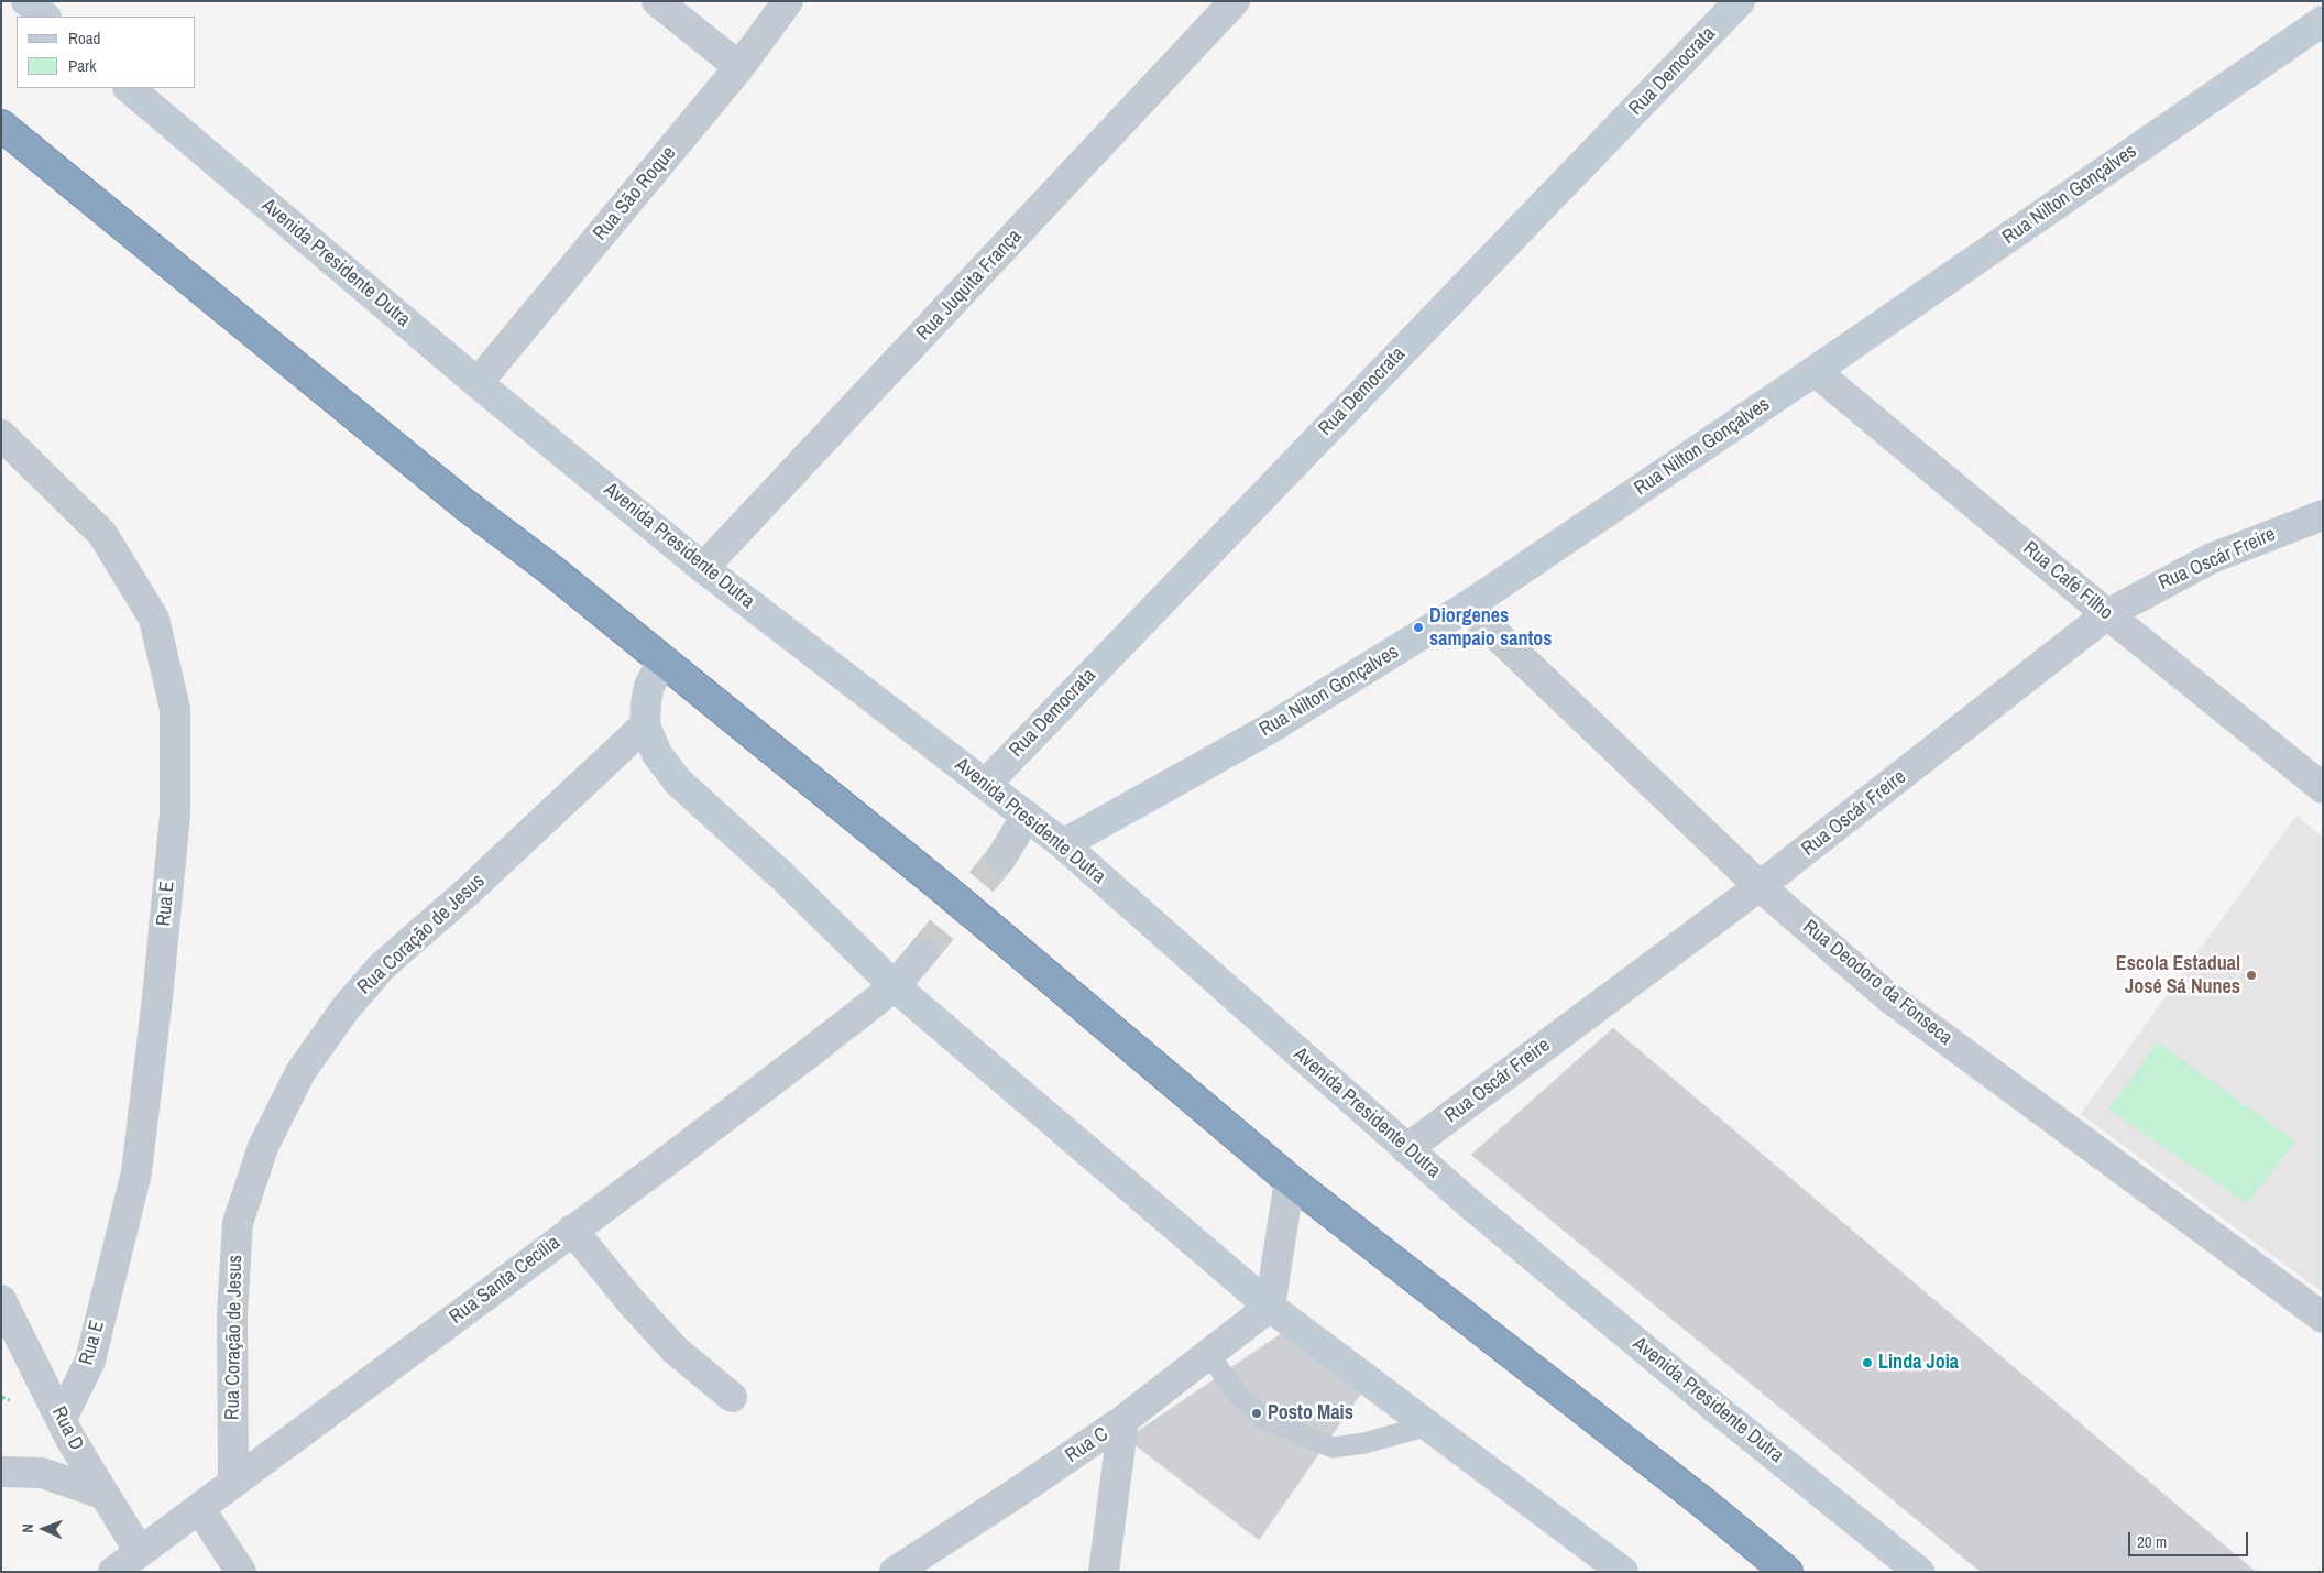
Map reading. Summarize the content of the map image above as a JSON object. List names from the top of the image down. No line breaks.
{"streets":{"street":["Rua Democrata","Rua São Roque","Rua Nilton Gonçalves","Avenida Presidente Dutra","Rua Juquita França","Rua Oscár Freire","Rua Café Filho","Rua E","Rua Coração de Jesus","Rua Deodoro da Fonseca","Rua Santa Cecília","Rua D","Rua C"]},"crossings":[["Rua Democrata","Avenida Presidente Dutra"],["Rua São Roque","Avenida Presidente Dutra"],["Rua Nilton Gonçalves","Avenida Presidente Dutra"],["Rua Nilton Gonçalves","Rua Café Filho"],["Rua Nilton Gonçalves","Rua Deodoro da Fonseca"],["Avenida Presidente Dutra","Rua Juquita França"],["Avenida Presidente Dutra","Rua Oscár Freire"],["Rua Oscár Freire","Rua Café Filho"],["Rua Oscár Freire","Rua Deodoro da Fonseca"],["Rua E","Rua D"],["Rua Coração de Jesus","Rua Santa Cecília"],["Rua Santa Cecília","Rua D"]],"places":["Diorgenes sampaio santos","Escola Estadual José Sá Nunes","Linda Joia","Posto Mais"],"legend":["Road","Park"],"scale_bar":"20 m","north":"left"}
